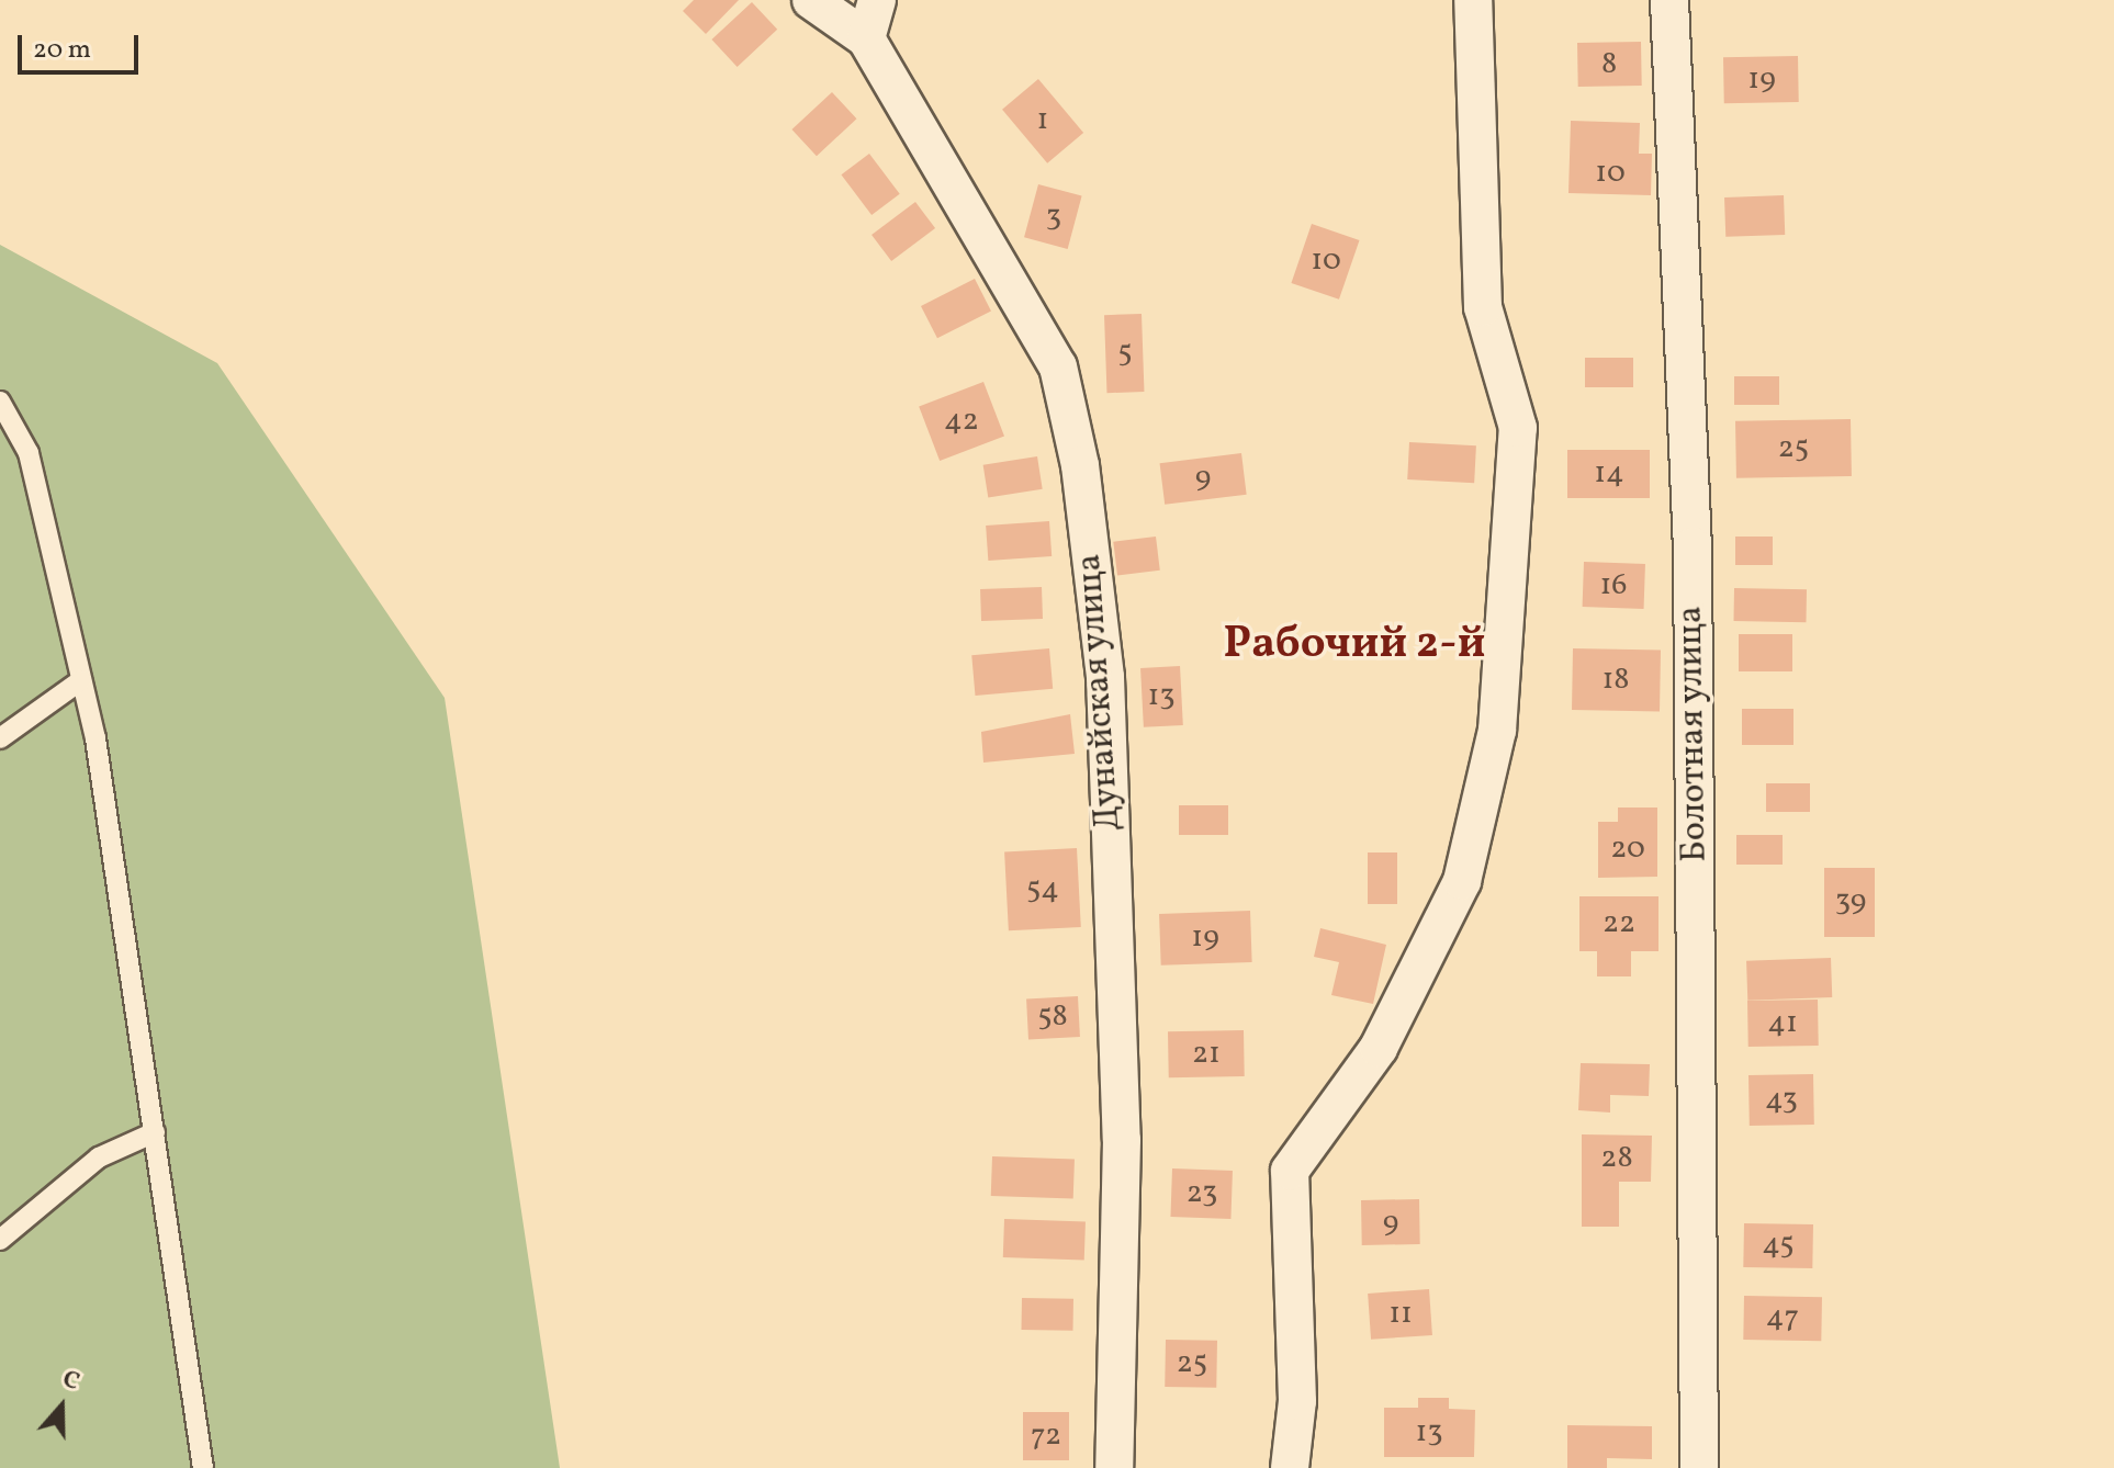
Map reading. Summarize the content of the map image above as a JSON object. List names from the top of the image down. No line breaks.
{"streets":{"street":["Дунайская улица","Болотная улица"]},"districts":["Рабочий 2‑й"],"house_numbers":["8","19","1","10","3","10","5","42","25","14","9","16","18","13","20","54","39","22","19","58","41","21","43","28","23","9","45","11","47","25","13","72"],"scale_bar":"20 m","north":"top"}
